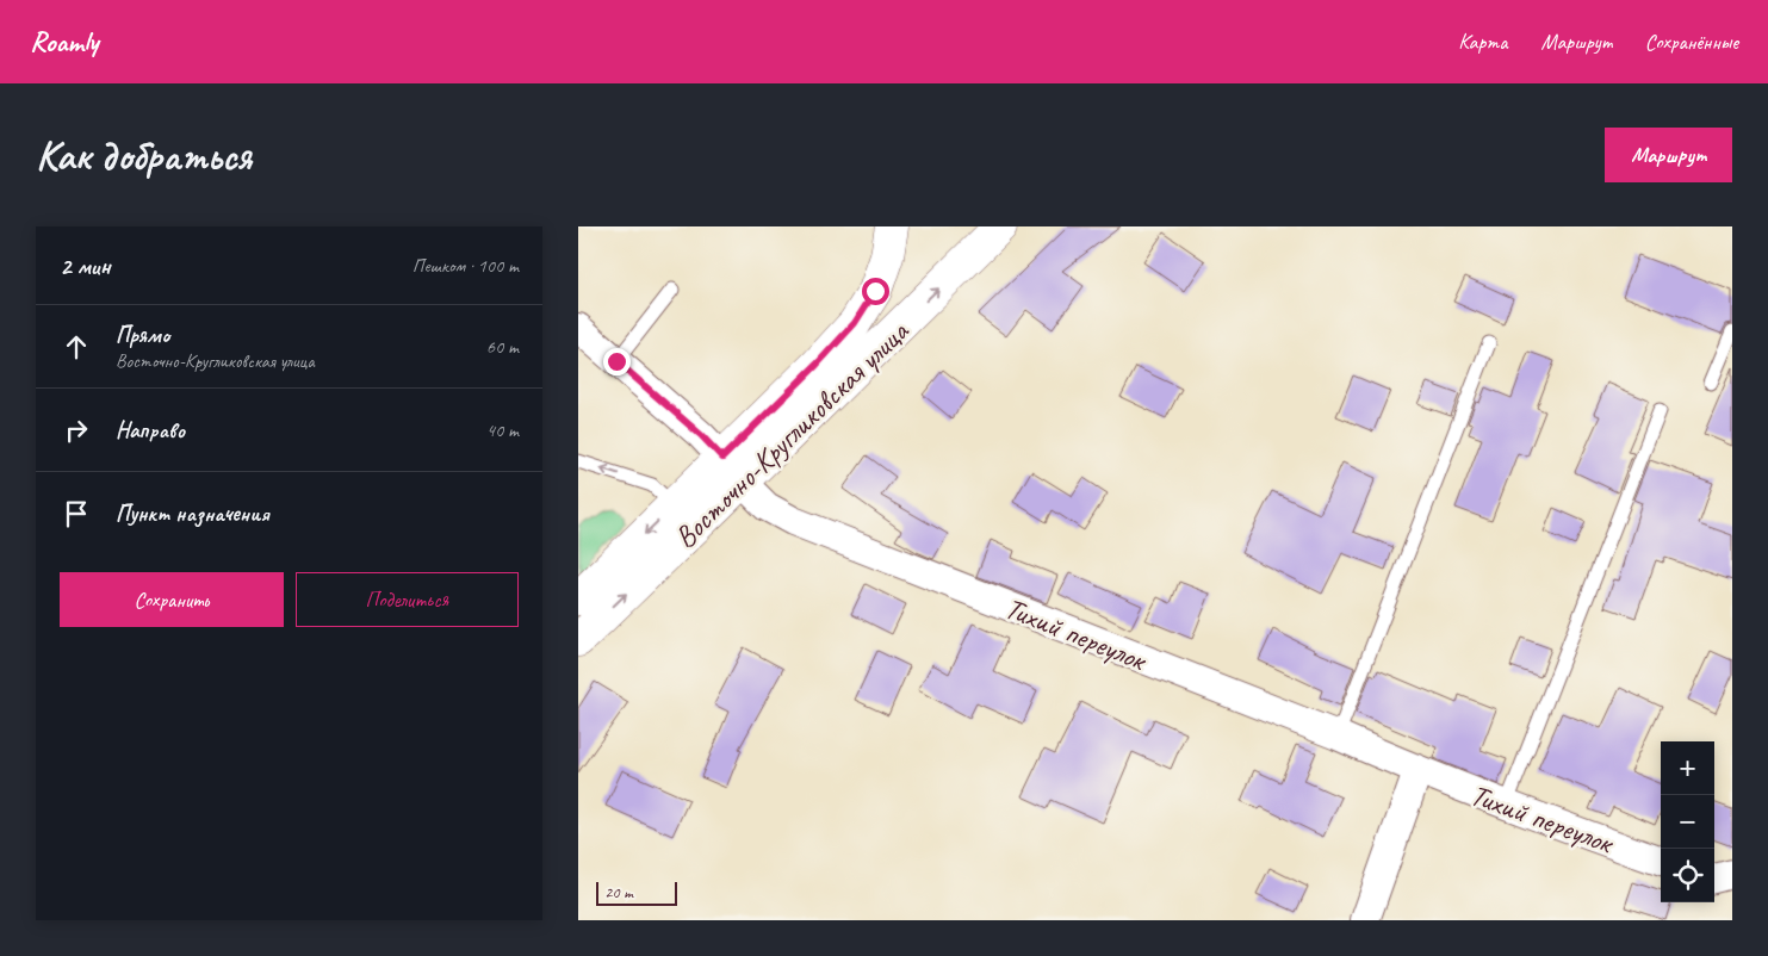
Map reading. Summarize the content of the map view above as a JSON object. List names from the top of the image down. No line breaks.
{"streets":{"main road":["Восточно-Кругликовская улица"],"street":["Тихий переулок"]},"crossings":[["Восточно-Кругликовская улица","Тихий переулок"]],"scale_bar":"20 m","page":{"header":"Roamly","nav":["Карта","Маршрут","Сохранённые"],"buttons":["Маршрут",["Сохранить","Поделиться"]],"title":"Как добраться","heading":["2 мин","Пешком · 100 m"],"list":[["Прямо","Восточно-Кругликовская улица","60 m"],["Направо","40 m"],"Пункт назначения"],"map_buttons":["+","−"],"scale":"20 m"}}
